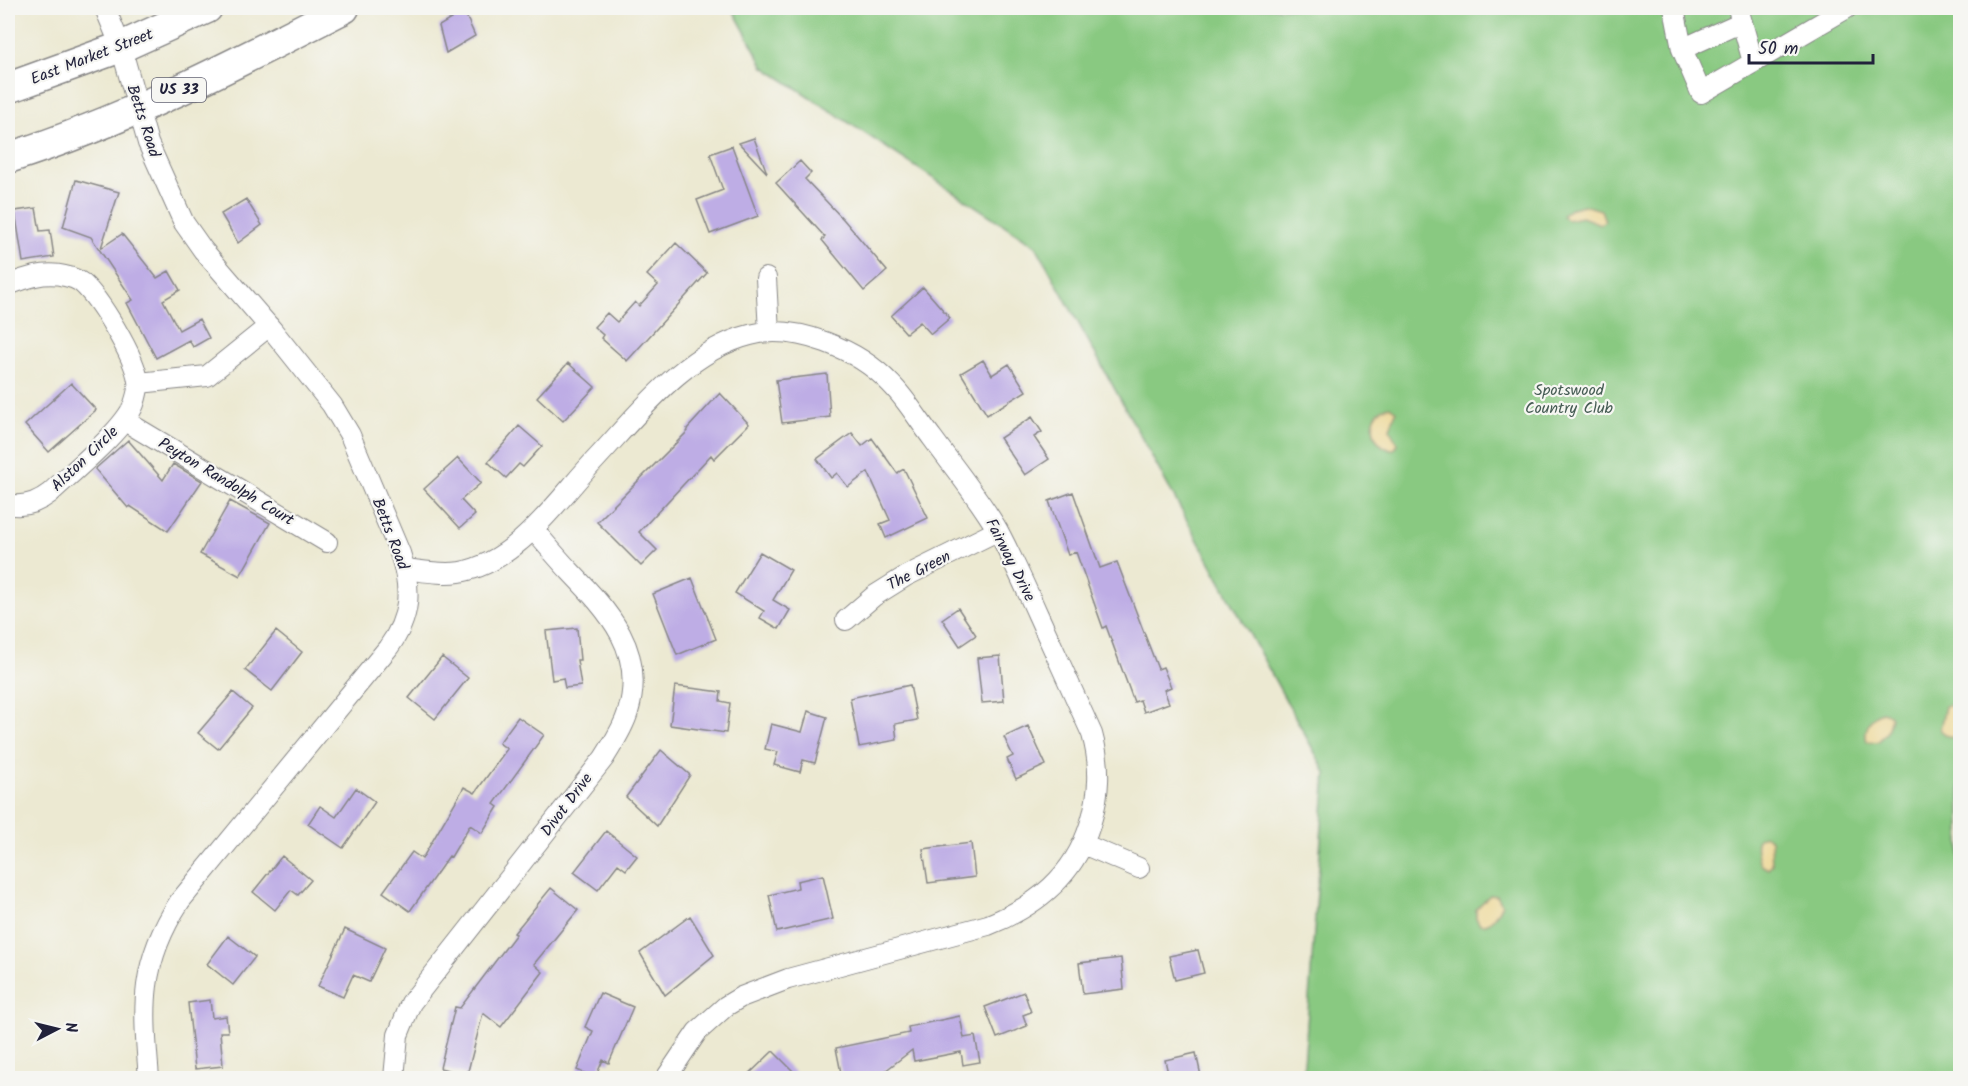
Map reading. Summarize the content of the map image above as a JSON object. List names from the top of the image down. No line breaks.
{"streets":{"highway":["East Market Street","US 33"],"street":["Betts Road","Alston Circle","Peyton Randolph Court","Fairway Drive","The Green","Divot Drive"]},"crossings":[["East Market Street","Betts Road"],["US 33","Betts Road"],["Betts Road","Fairway Drive"],["Alston Circle","Peyton Randolph Court"],["Fairway Drive","The Green"],["Fairway Drive","Divot Drive"]],"parks":["Spotswood Country Club"],"scale_bar":"50 m","north":"right"}
